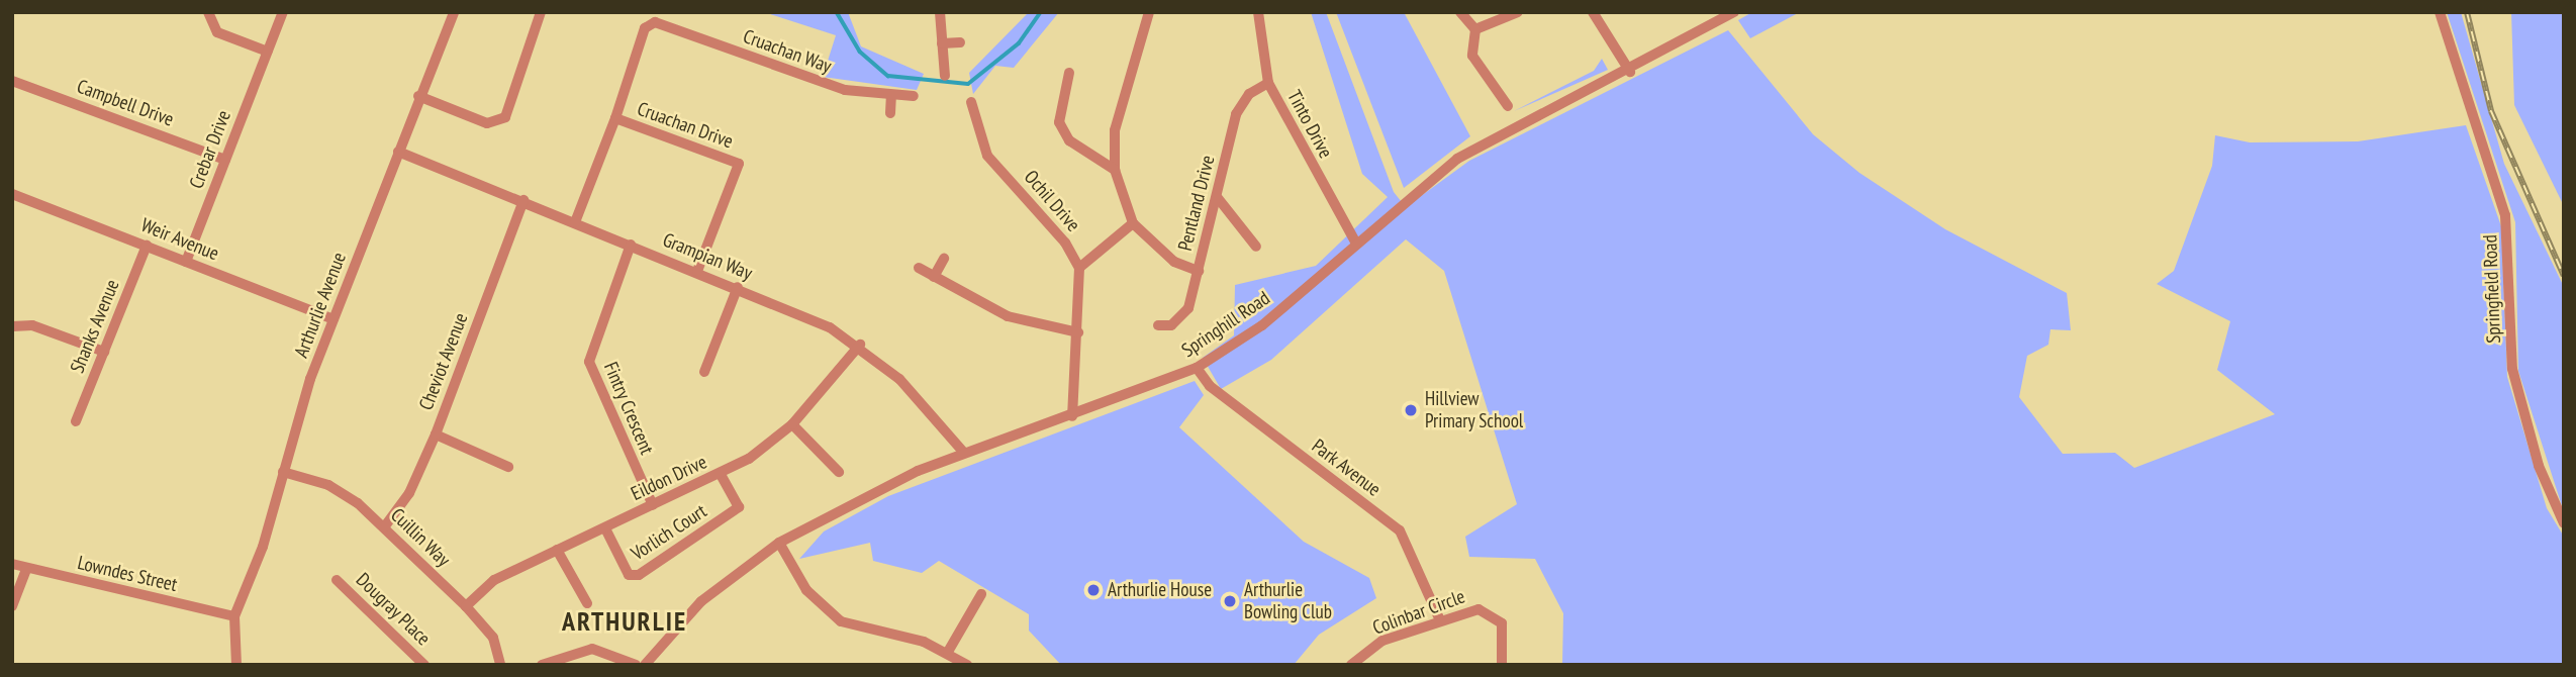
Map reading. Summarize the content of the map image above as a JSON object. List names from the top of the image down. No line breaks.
{"streets":{"street":["Cruachan Way","Campbell Drive","Tinto Drive","Cruachan Drive","Crebar Drive","Ochil Drive","Pentland Drive","Weir Avenue","Grampian Way","Springfield Road","Arthurlie Avenue","Springhill Road","Shanks Avenue","Cheviot Avenue","Fintry Crescent","Park Avenue","Eildon Drive","Vorlich Court","Cuillin Way","Lowndes Street","Dougray Place","Colinbar Circle"]},"crossings":[["Cruachan Way","Cruachan Drive"],["Campbell Drive","Crebar Drive"],["Tinto Drive","Pentland Drive"],["Tinto Drive","Springhill Road"],["Cruachan Drive","Grampian Way"],["Crebar Drive","Weir Avenue"],["Weir Avenue","Arthurlie Avenue"],["Weir Avenue","Shanks Avenue"],["Grampian Way","Arthurlie Avenue"],["Grampian Way","Springhill Road"],["Grampian Way","Cheviot Avenue"],["Grampian Way","Fintry Crescent"],["Grampian Way","Eildon Drive"],["Arthurlie Avenue","Cuillin Way"],["Arthurlie Avenue","Lowndes Street"],["Springhill Road","Park Avenue"],["Cheviot Avenue","Cuillin Way"],["Fintry Crescent","Eildon Drive"],["Park Avenue","Colinbar Circle"],["Eildon Drive","Vorlich Court"],["Eildon Drive","Cuillin Way"]],"districts":["ARTHURLIE"],"places":["Hillview Primary School","Arthurlie House","Arthurlie Bowling Club"]}
